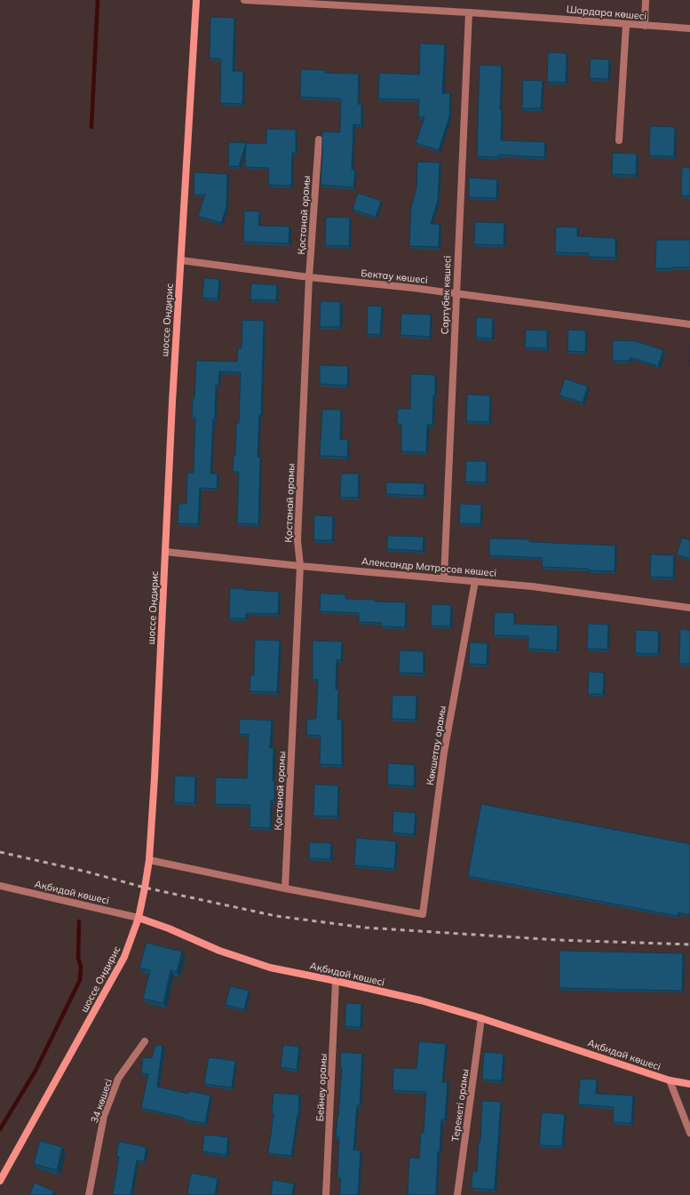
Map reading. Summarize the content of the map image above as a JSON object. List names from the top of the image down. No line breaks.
{"streets":{"main road":["шоссе Ондирис","Ақбидай көшесі"],"street":["Шардара көшесі","Қостанай орамы","Бектау көшесі","Сартүбек көшесі","Александр Матросов көшесі","Көкшетау орамы","Бейнеу орамы","34 көшесі","Терекеті орамы"]},"crossings":[["Шардара көшесі","Сартүбек көшесі"],["Қостанай орамы","Бектау көшесі"],["Қостанай орамы","Александр Матросов көшесі"],["Қостанай орамы","Көкшетау орамы"],["Бектау көшесі","Сартүбек көшесі"],["Бектау көшесі","шоссе Ондирис"],["Сартүбек көшесі","Александр Матросов көшесі"],["шоссе Ондирис","Александр Матросов көшесі"],["шоссе Ондирис","Ақбидай көшесі"],["Александр Матросов көшесі","Көкшетау орамы"],["Ақбидай көшесі","Бейнеу орамы"],["Ақбидай көшесі","Терекеті орамы"]]}
